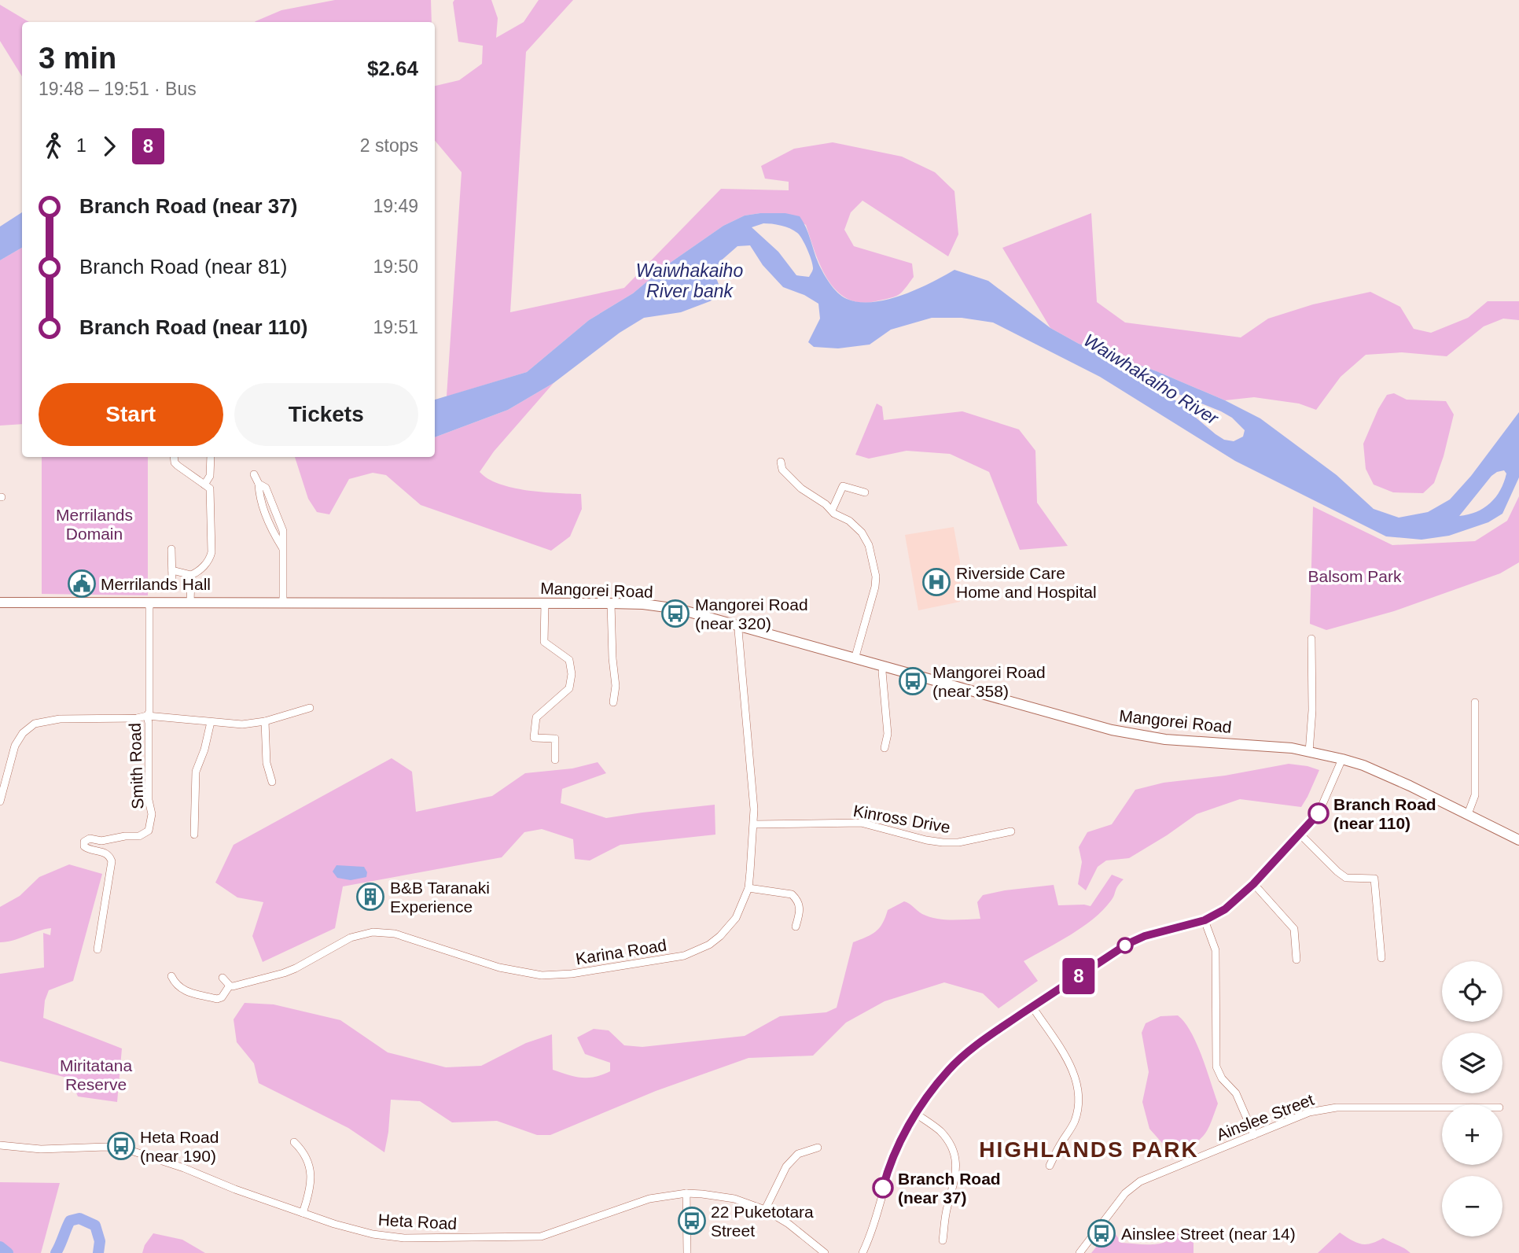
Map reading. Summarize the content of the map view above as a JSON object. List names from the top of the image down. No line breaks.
{"streets":{"street":["Mangorei Road","Smith Road","Kinross Drive","Karina Road","Ainslee Street","Heta Road"]},"crossings":[["Mangorei Road","Smith Road"],["Mangorei Road","Karina Road"],["Kinross Drive","Karina Road"]],"districts":["HIGHLANDS PARK"],"water":["Waiwhakaiho River bank","Waiwhakaiho River"],"parks":["Merrilands Domain","Balsom Park","Miritatana Reserve"],"places":{"hospital":["Riverside Care Home and Hospital"],"public building":["Merrilands Hall"],"bus stop":["Mangorei Road (near 320)","Mangorei Road (near 358)","Heta Road (near 190)","22 Puketotara Street","Ainslee Street (near 14)"],"other":["Branch Road (near 110)","Branch Road (near 37)"],"building":["B&B Taranaki Experience"]},"lines":["bus line 8"],"page":{"on_map":"8","heading":["3 min","19:48 – 19:51 · Bus","$2.64"],"legs":["1","8","2 stops"],"list":[{"name":"Branch Road (near 37)","value":"19:49"},{"name":"Branch Road (near 81)","value":"19:50"},{"name":"Branch Road (near 110)","value":"19:51"}],"buttons":["Start","Tickets"],"map_buttons":["+","−"]}}
